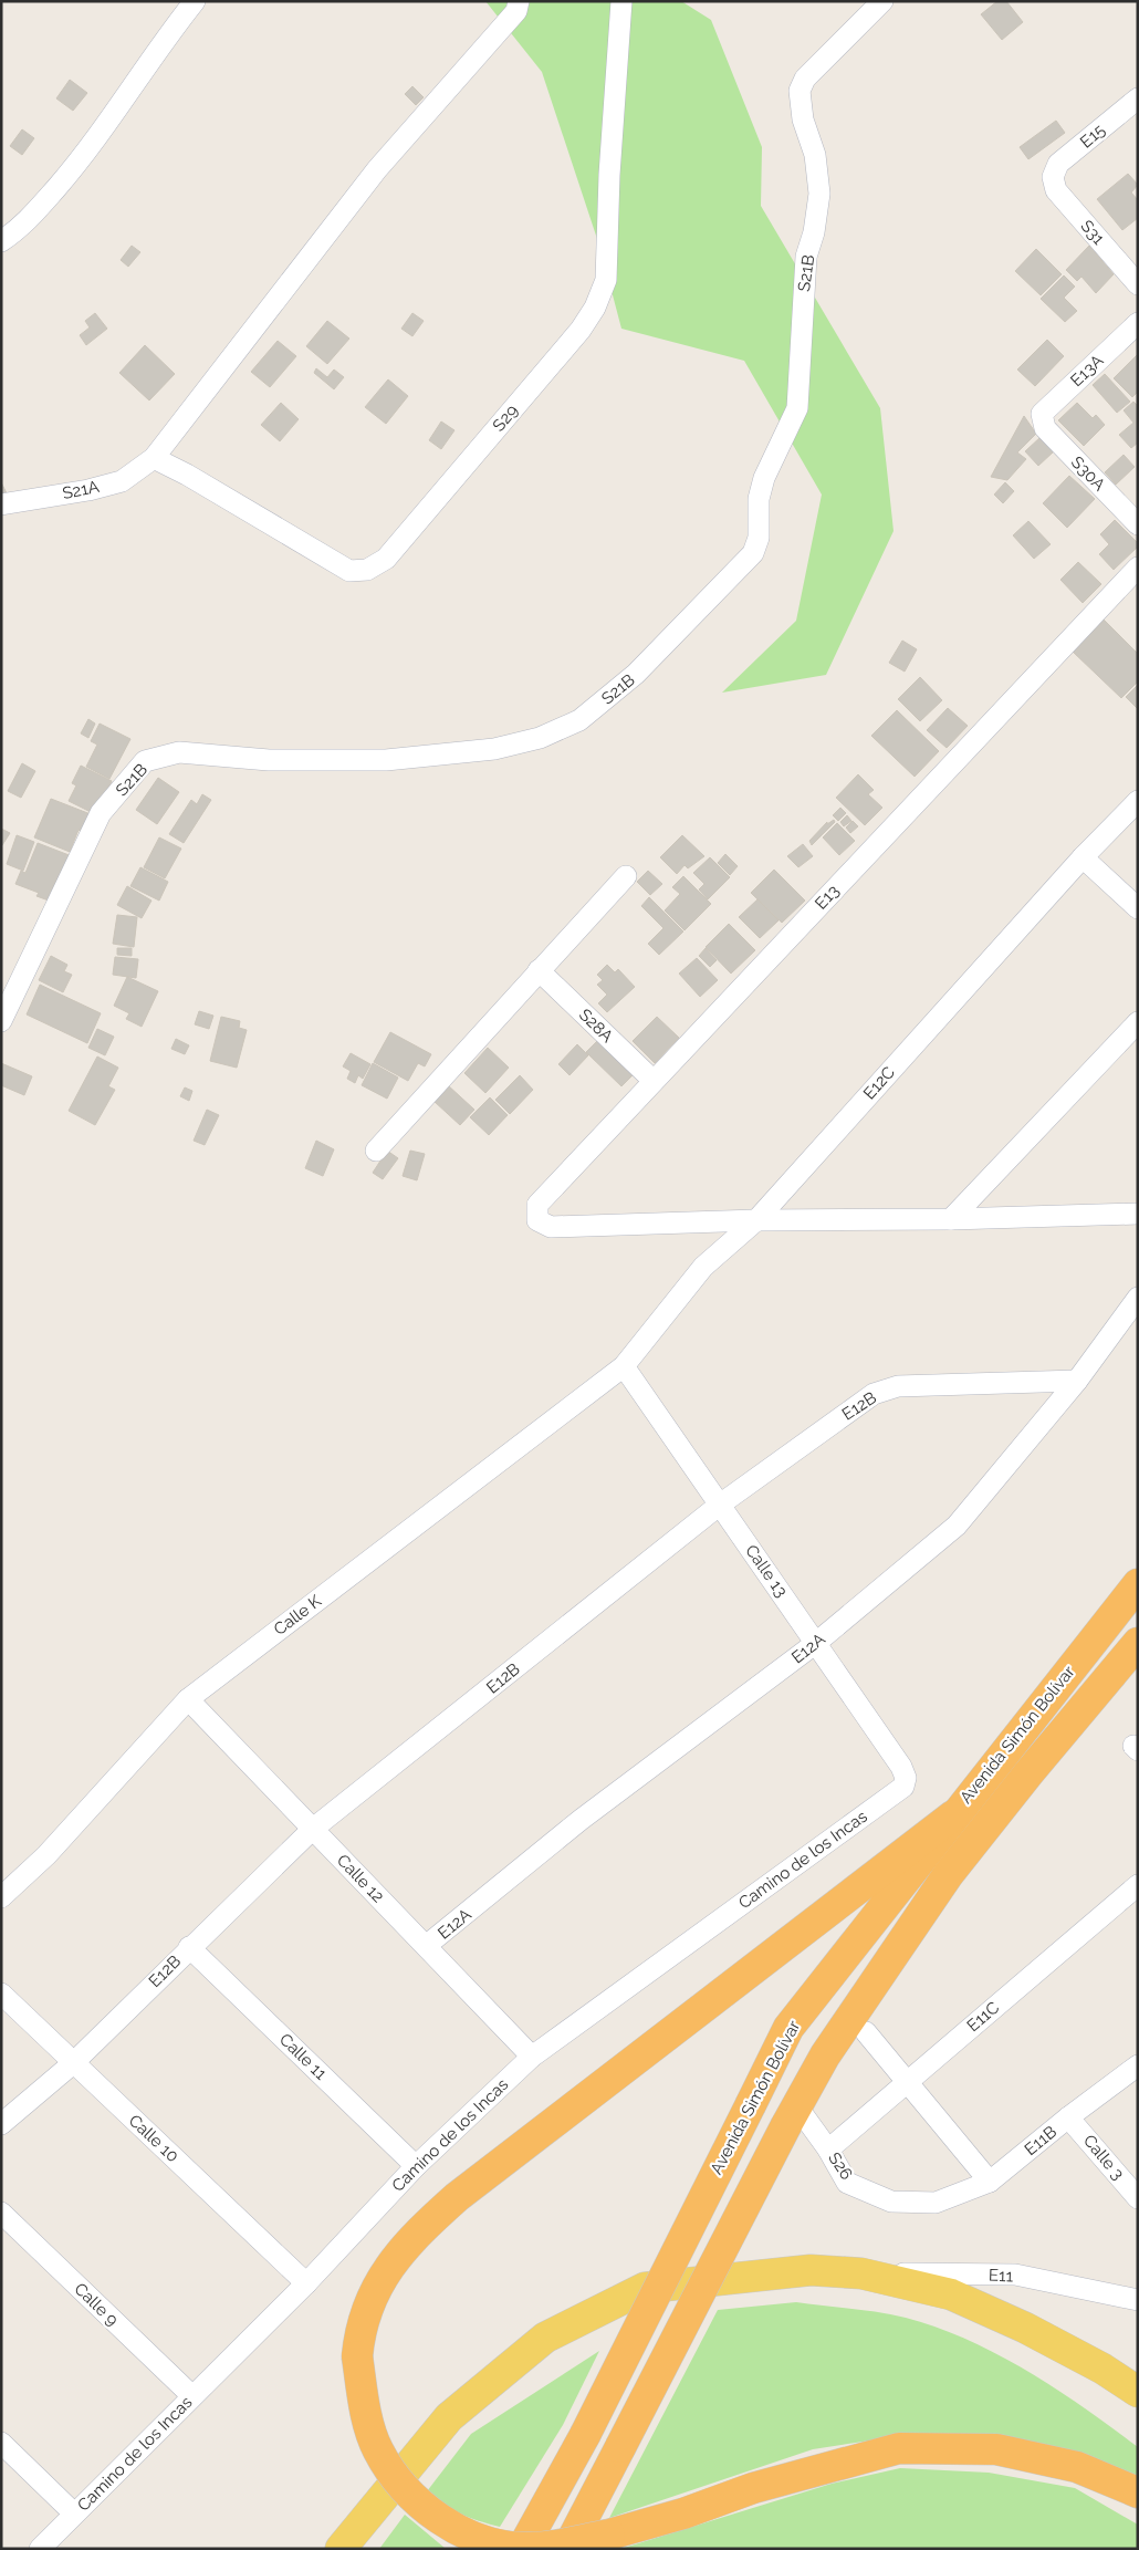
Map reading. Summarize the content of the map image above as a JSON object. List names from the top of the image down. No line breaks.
{"streets":{"highway":["Avenida Simón Bolívar"],"street":["E15","S31","S21B","E13A","S29","S30A","S21A","E13","S28A","E12C","E12B","Calle 13","Calle K","E12A","Camino de los Incas","Calle 12","E11C","Calle 11","Calle 10","E11B","Calle 3","S26","E11","Calle 9"]},"crossings":[["E15","S31"],["E13A","S30A"],["S29","S21A"],["E13","S28A"],["E13","E12C"],["E12C","Calle 13"],["E12C","Calle K"],["E12B","Calle 13"],["E12B","E12A"],["E12B","Calle 12"],["E12B","Calle 11"],["E12B","Calle 10"],["Calle 13","Calle K"],["Calle 13","E12A"],["Calle 13","Camino de los Incas"],["Calle K","Calle 12"],["E12A","Calle 12"],["Avenida Simón Bolívar","S26"],["Camino de los Incas","Calle 12"],["Camino de los Incas","Calle 11"],["Camino de los Incas","Calle 10"],["Camino de los Incas","Calle 9"],["E11C","S26"],["E11B","Calle 3"],["E11B","S26"]]}
